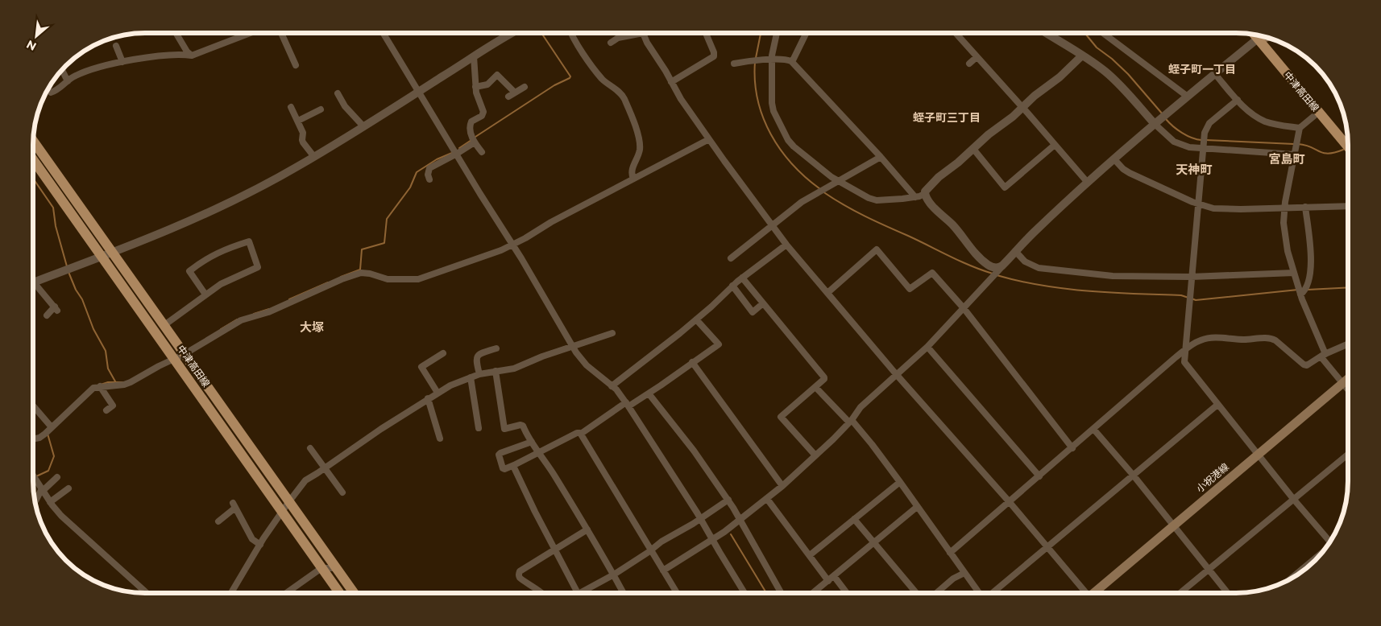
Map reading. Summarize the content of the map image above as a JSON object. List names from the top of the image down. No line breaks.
{"streets":{"main road":["中津高田線","小祝港線"]},"districts":["蛭子町一丁目","蛭子町三丁目","宮島町","天神町","大塚"],"north":"bottom left"}
